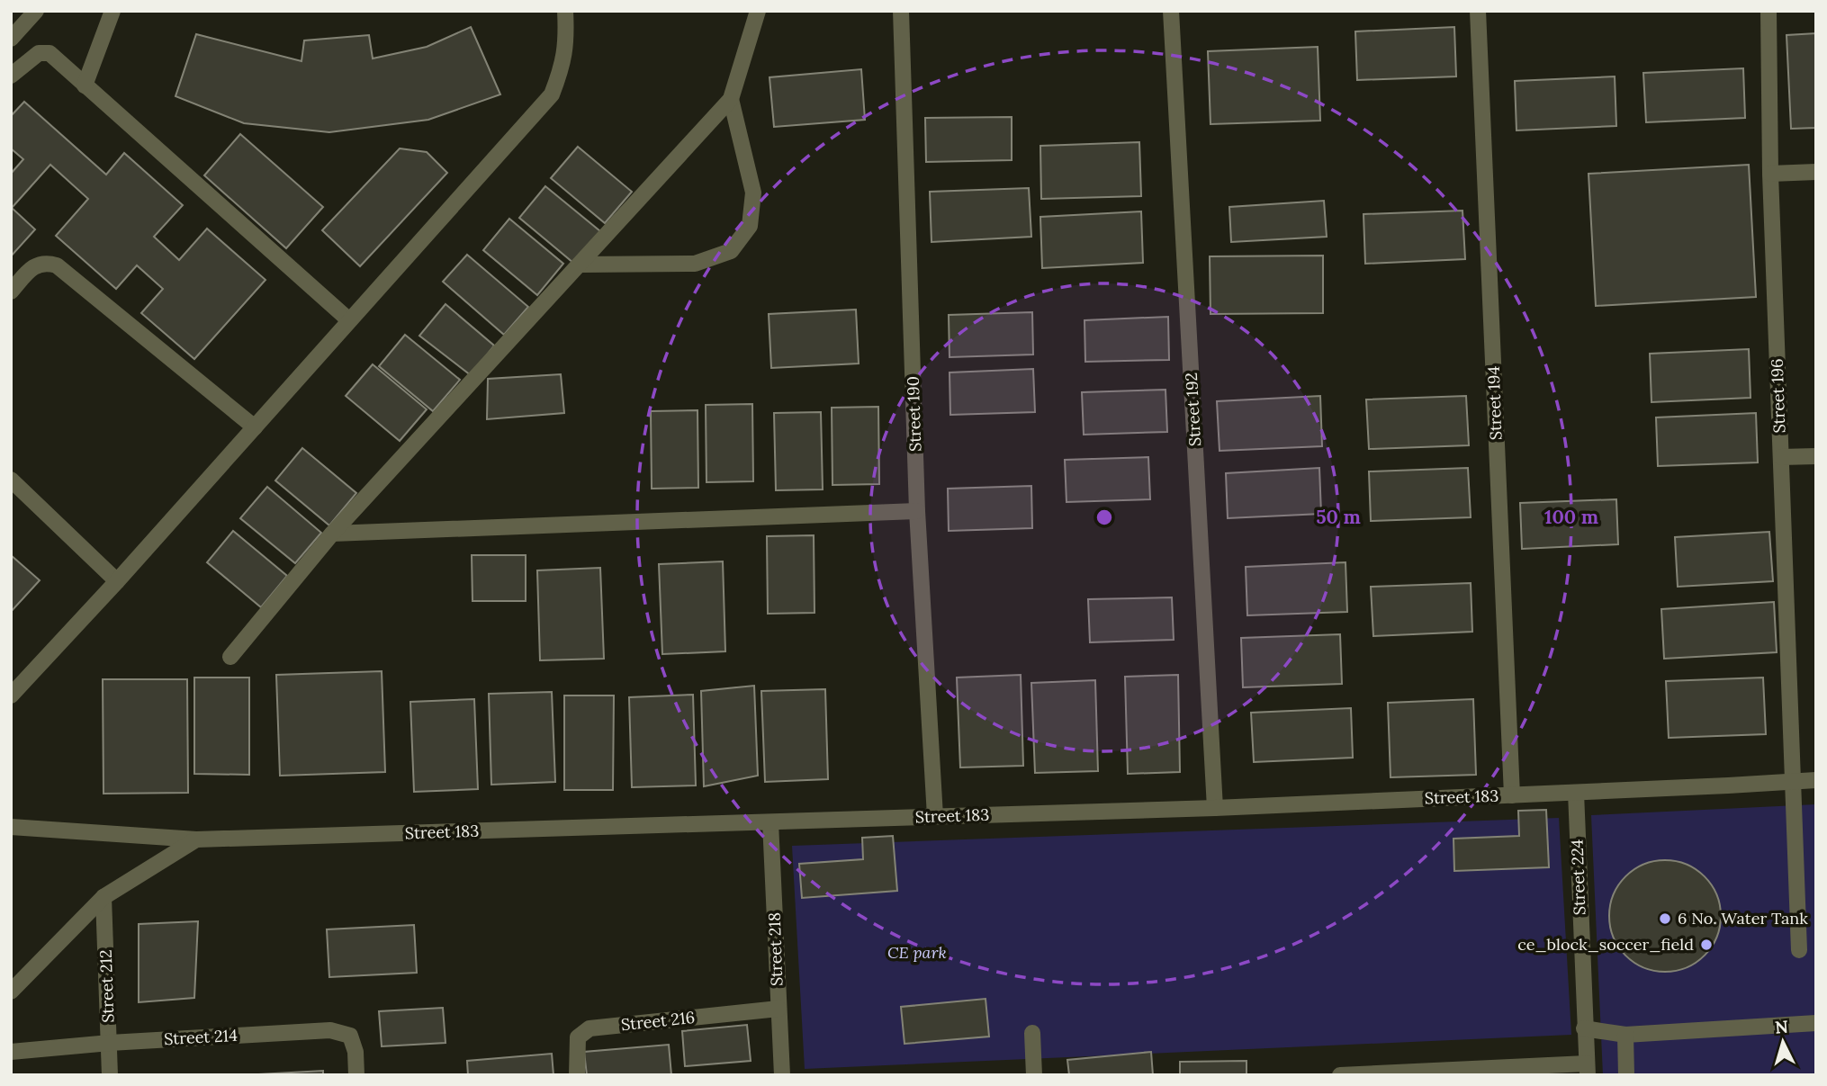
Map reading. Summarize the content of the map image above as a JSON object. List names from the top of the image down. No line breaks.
{"streets":{"street":["Street 196","Street 194","Street 192","Street 190","Street 183","Street 224","Street 218","Street 212","Street 216","Street 214"]},"crossings":[["Street 196","Street 183"],["Street 194","Street 183"],["Street 192","Street 183"],["Street 190","Street 183"],["Street 183","Street 224"],["Street 183","Street 218"],["Street 218","Street 216"],["Street 212","Street 214"]],"parks":["CE park"],"places":["6 No. Water Tank","ce_block_soccer_field"],"north":"top","rings":["50 m","100 m"]}
